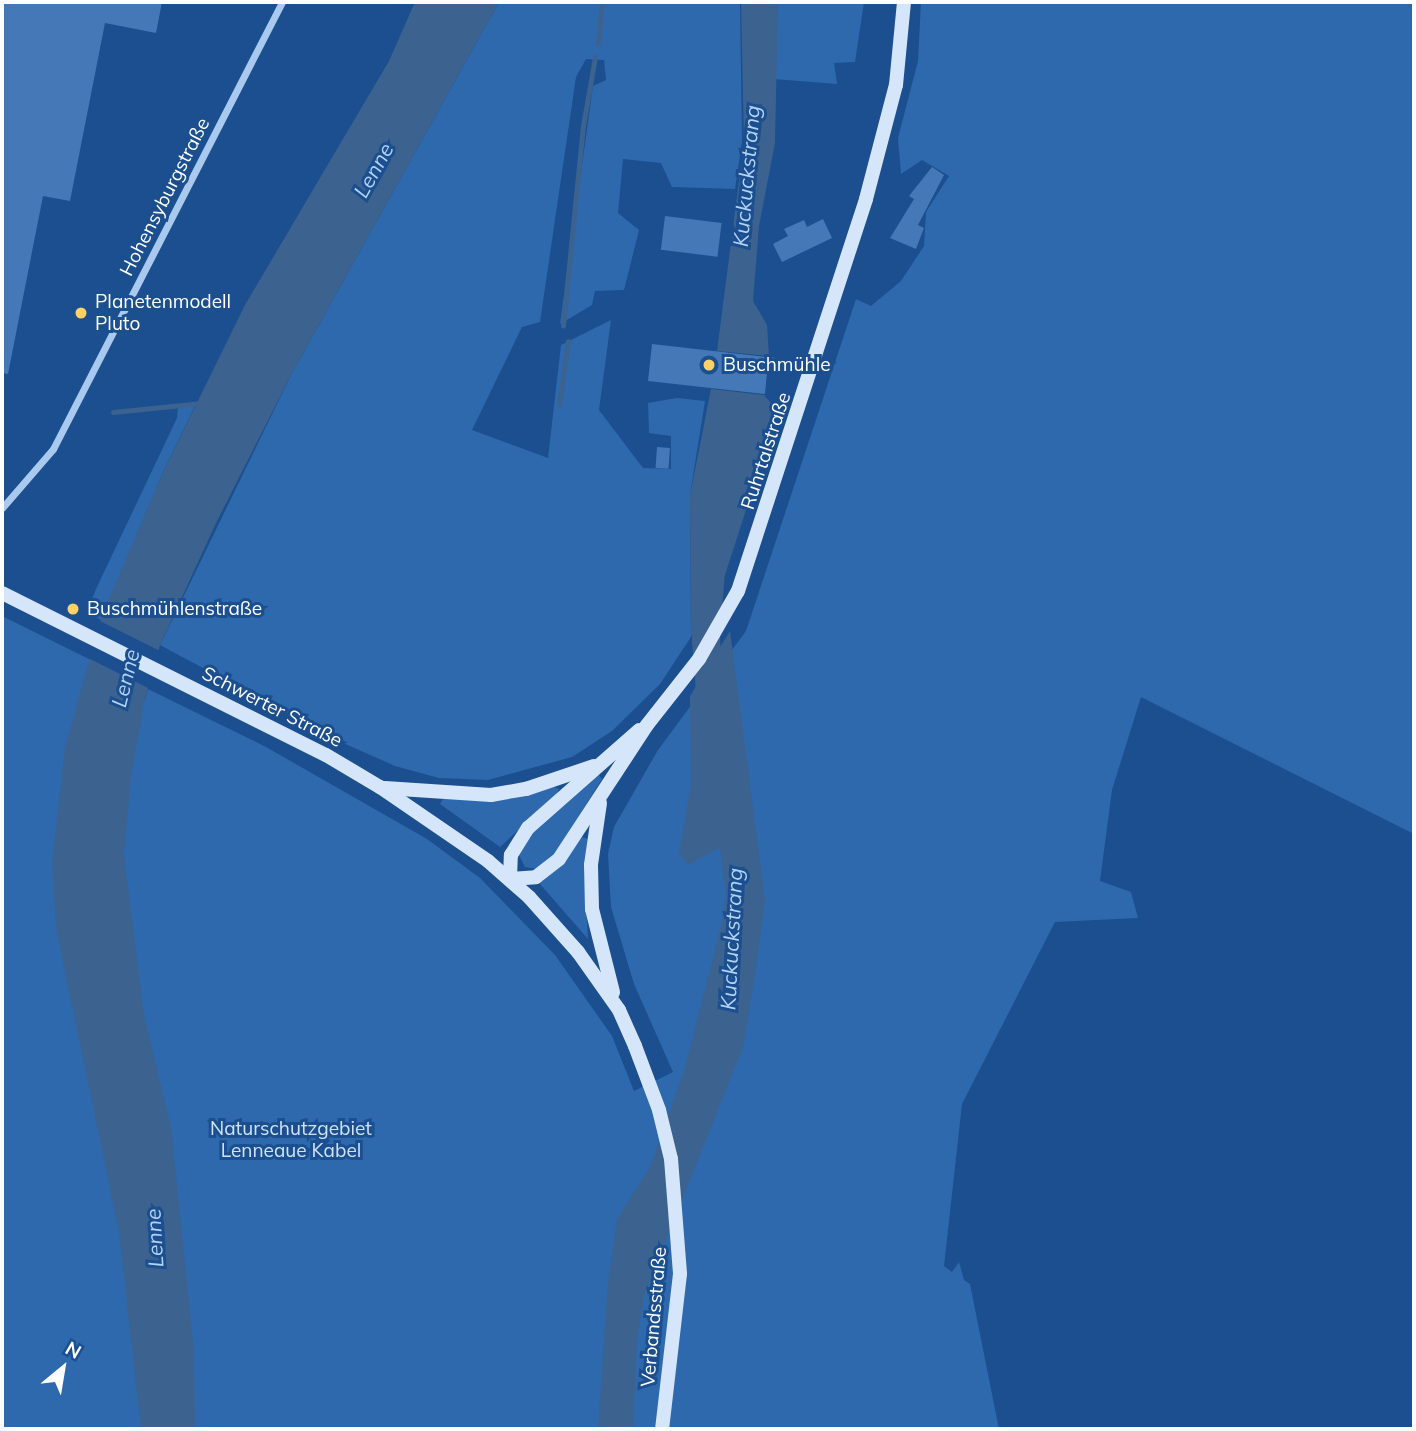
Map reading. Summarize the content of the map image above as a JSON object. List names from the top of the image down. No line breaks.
{"streets":{"main road":["Ruhrtalstraße","Schwerter Straße","Verbandsstraße"],"street":["Hohensyburgstraße"]},"crossings":[["Ruhrtalstraße","Schwerter Straße"],["Ruhrtalstraße","Verbandsstraße"],["Schwerter Straße","Verbandsstraße"]],"water":["Lenne","Kuckuckstrang"],"parks":["Naturschutzgebiet Lenneaue Kabel"],"places":["Planetenmodell Pluto","Buschmühle","Buschmühlenstraße"],"north":"top right"}
